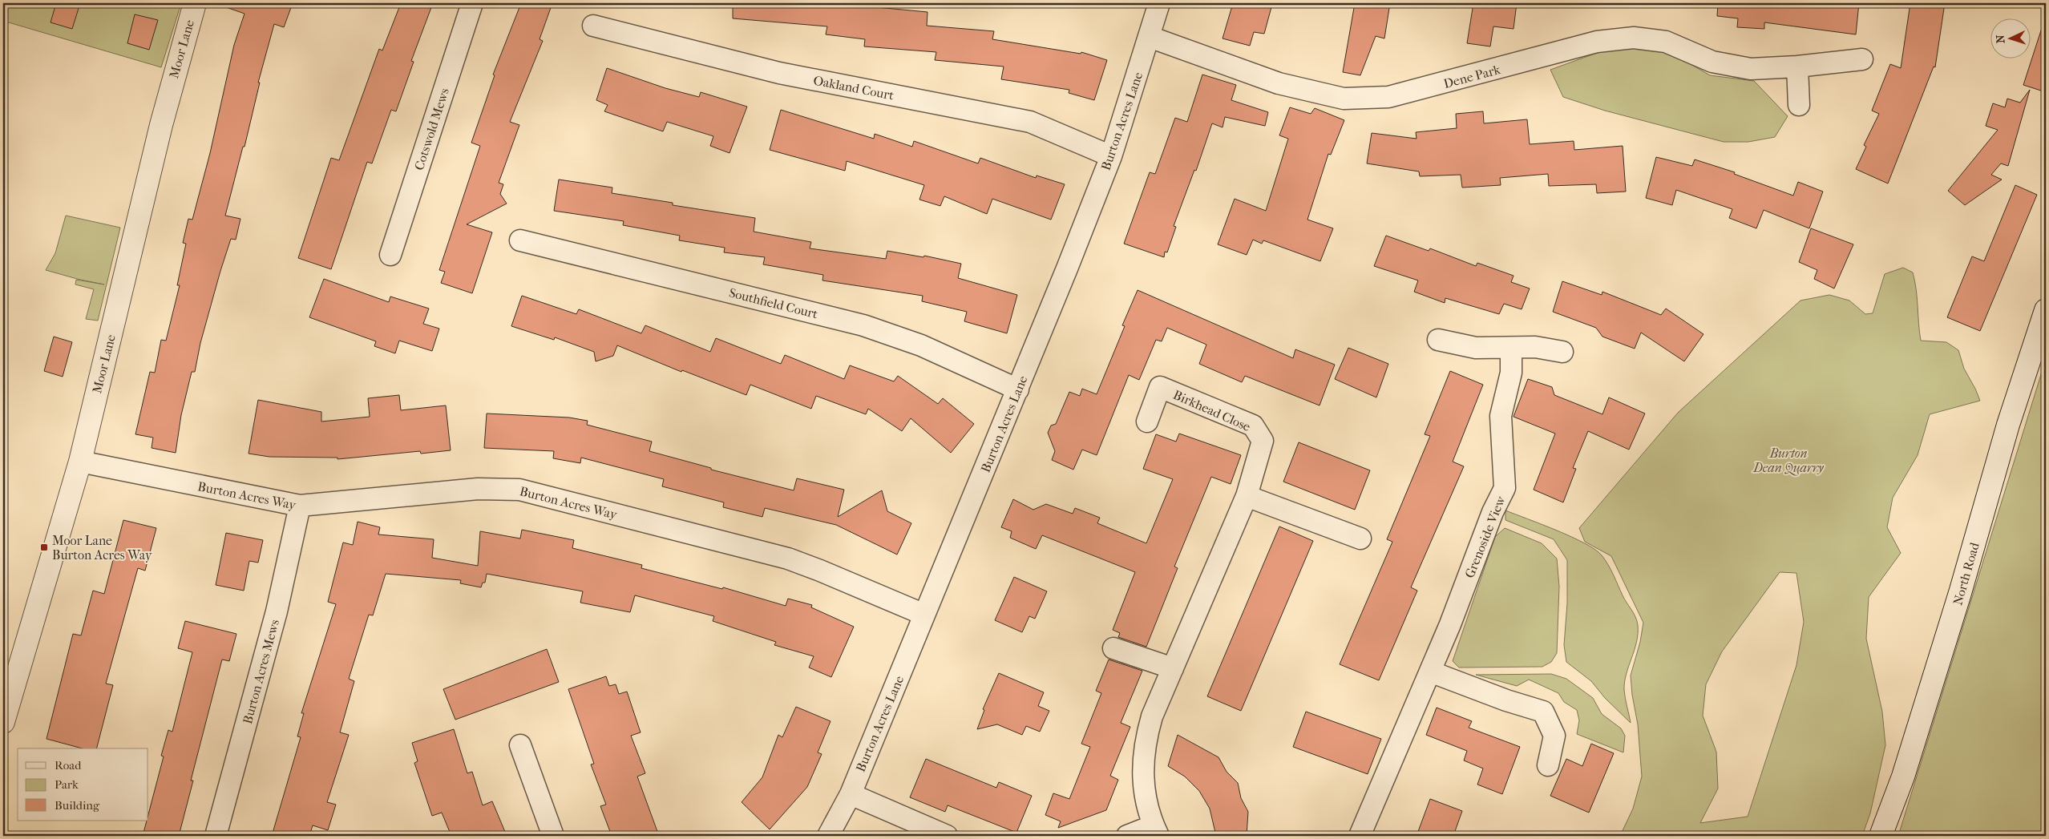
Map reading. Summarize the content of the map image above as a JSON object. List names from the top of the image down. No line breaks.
{"streets":{"street":["Moor Lane","Dene Park","Oakland Court","Burton Acres Lane","Cotswold Mews","Southfield Court","Birkhead Close","Burton Acres Way","Grenoside View","North Road","Burton Acres Mews"]},"crossings":[["Moor Lane","Burton Acres Way"],["Dene Park","Burton Acres Lane"],["Oakland Court","Burton Acres Lane"],["Burton Acres Lane","Southfield Court"],["Burton Acres Lane","Burton Acres Way"],["Burton Acres Way","Burton Acres Mews"]],"parks":["Burton Dean Quarry"],"places":{"transit":["Moor Lane Burton Acres Way"]},"legend":["Road","Park","Building"],"north":"left"}
